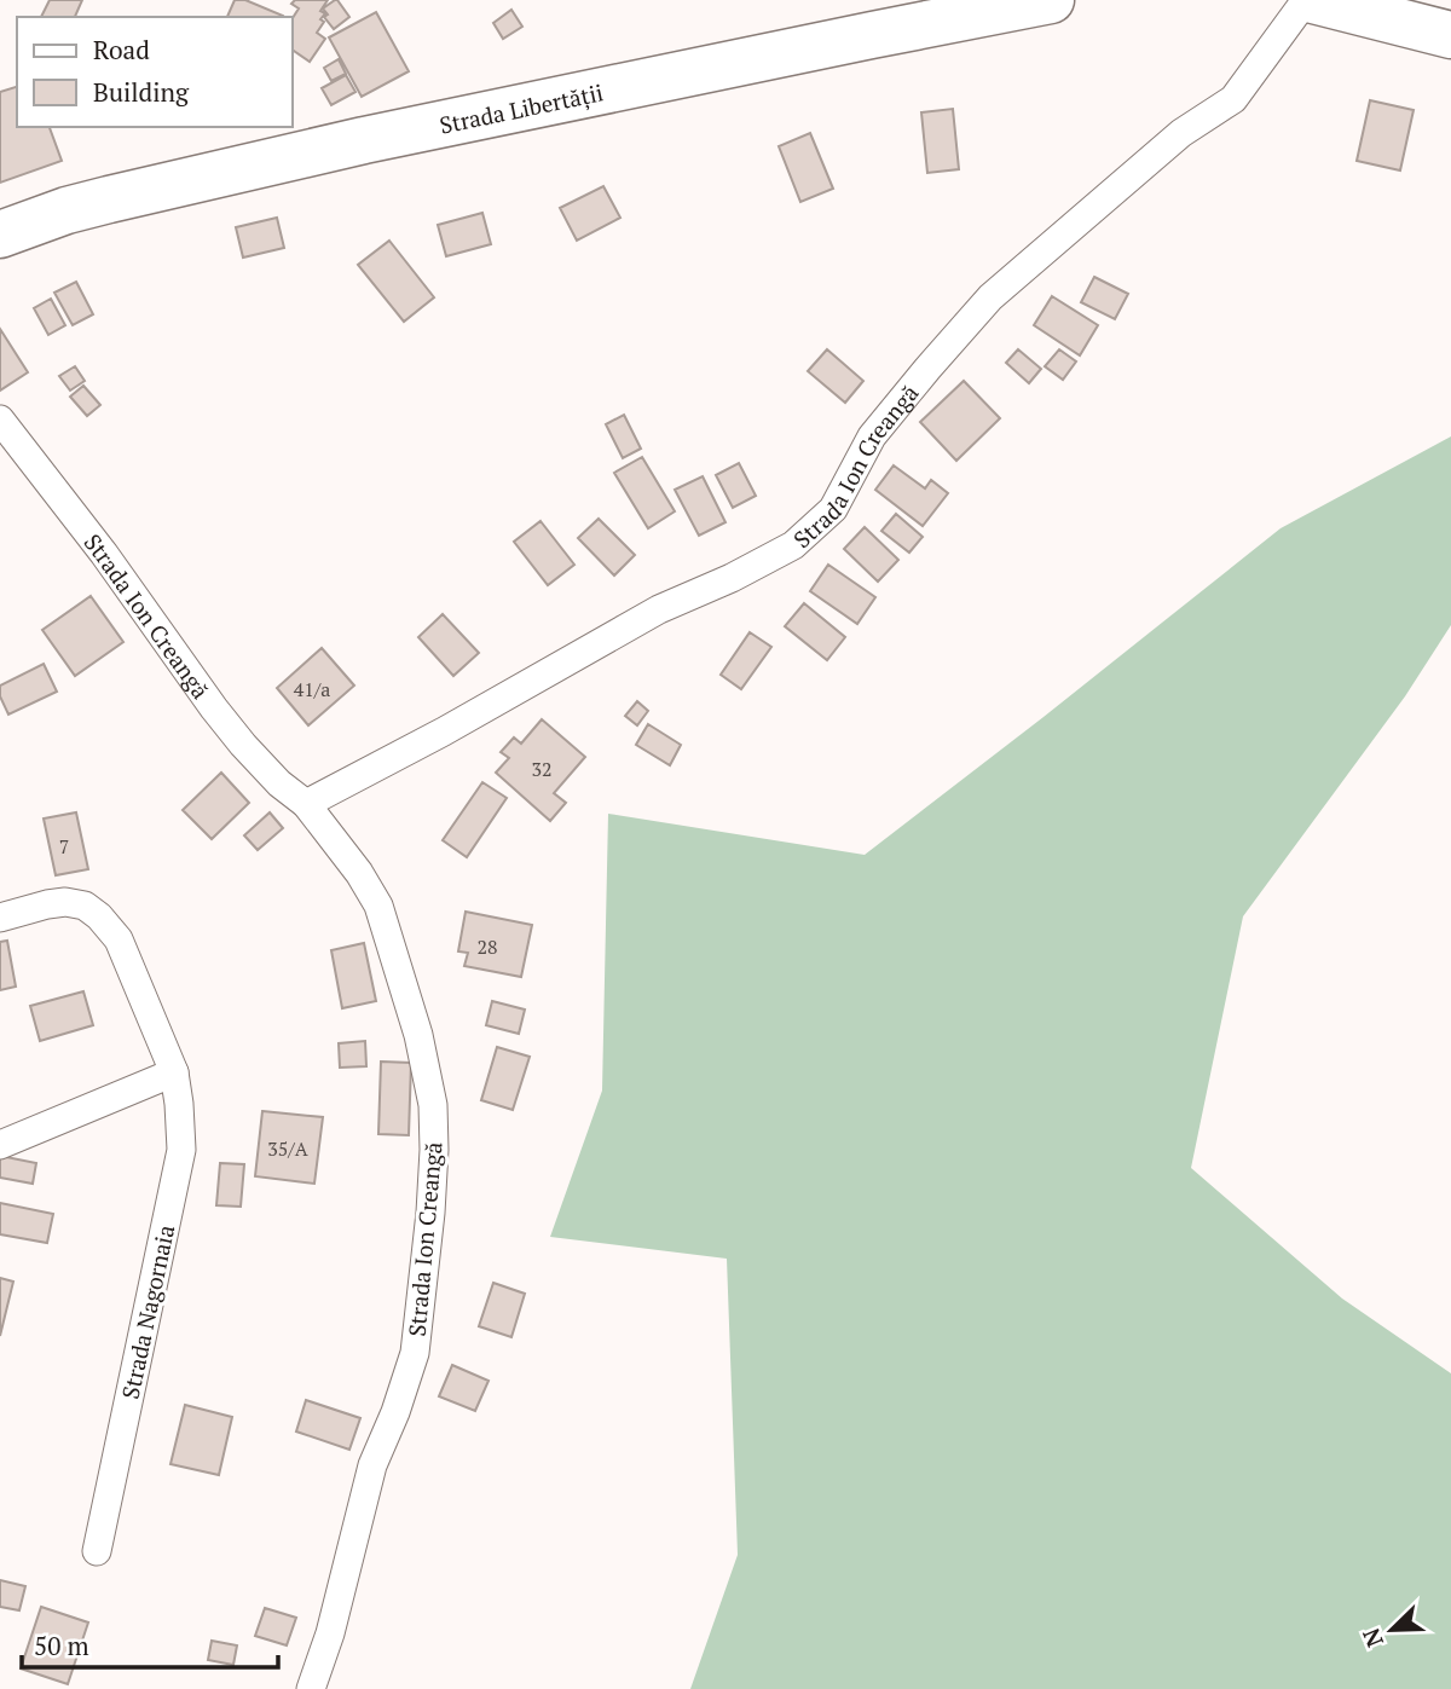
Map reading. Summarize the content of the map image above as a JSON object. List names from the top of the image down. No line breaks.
{"streets":{"highway":["Strada Libertății"],"street":["Strada Ion Creangă","Strada Nagornaia"]},"house_numbers":["41/a","32","7","28","35/A"],"legend":["Road","Building"],"scale_bar":"50 m","north":"bottom left"}
